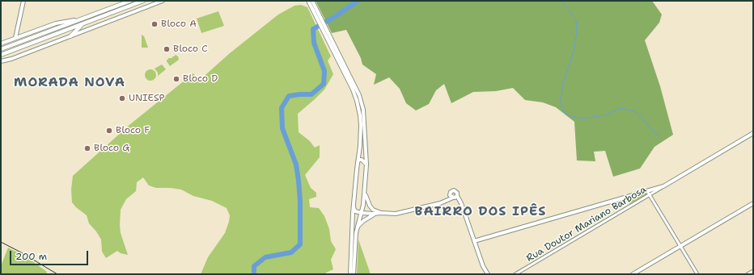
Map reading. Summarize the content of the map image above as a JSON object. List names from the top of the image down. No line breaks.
{"streets":{"street":["Rua Doutor Mariano Barbosa"]},"districts":["MORADA NOVA","BAIRRO DOS IPÊS"],"places":["Bloco A","Bloco C","Bloco D","UNIESP","Bloco F","Bloco G"],"scale_bar":"200 m"}
